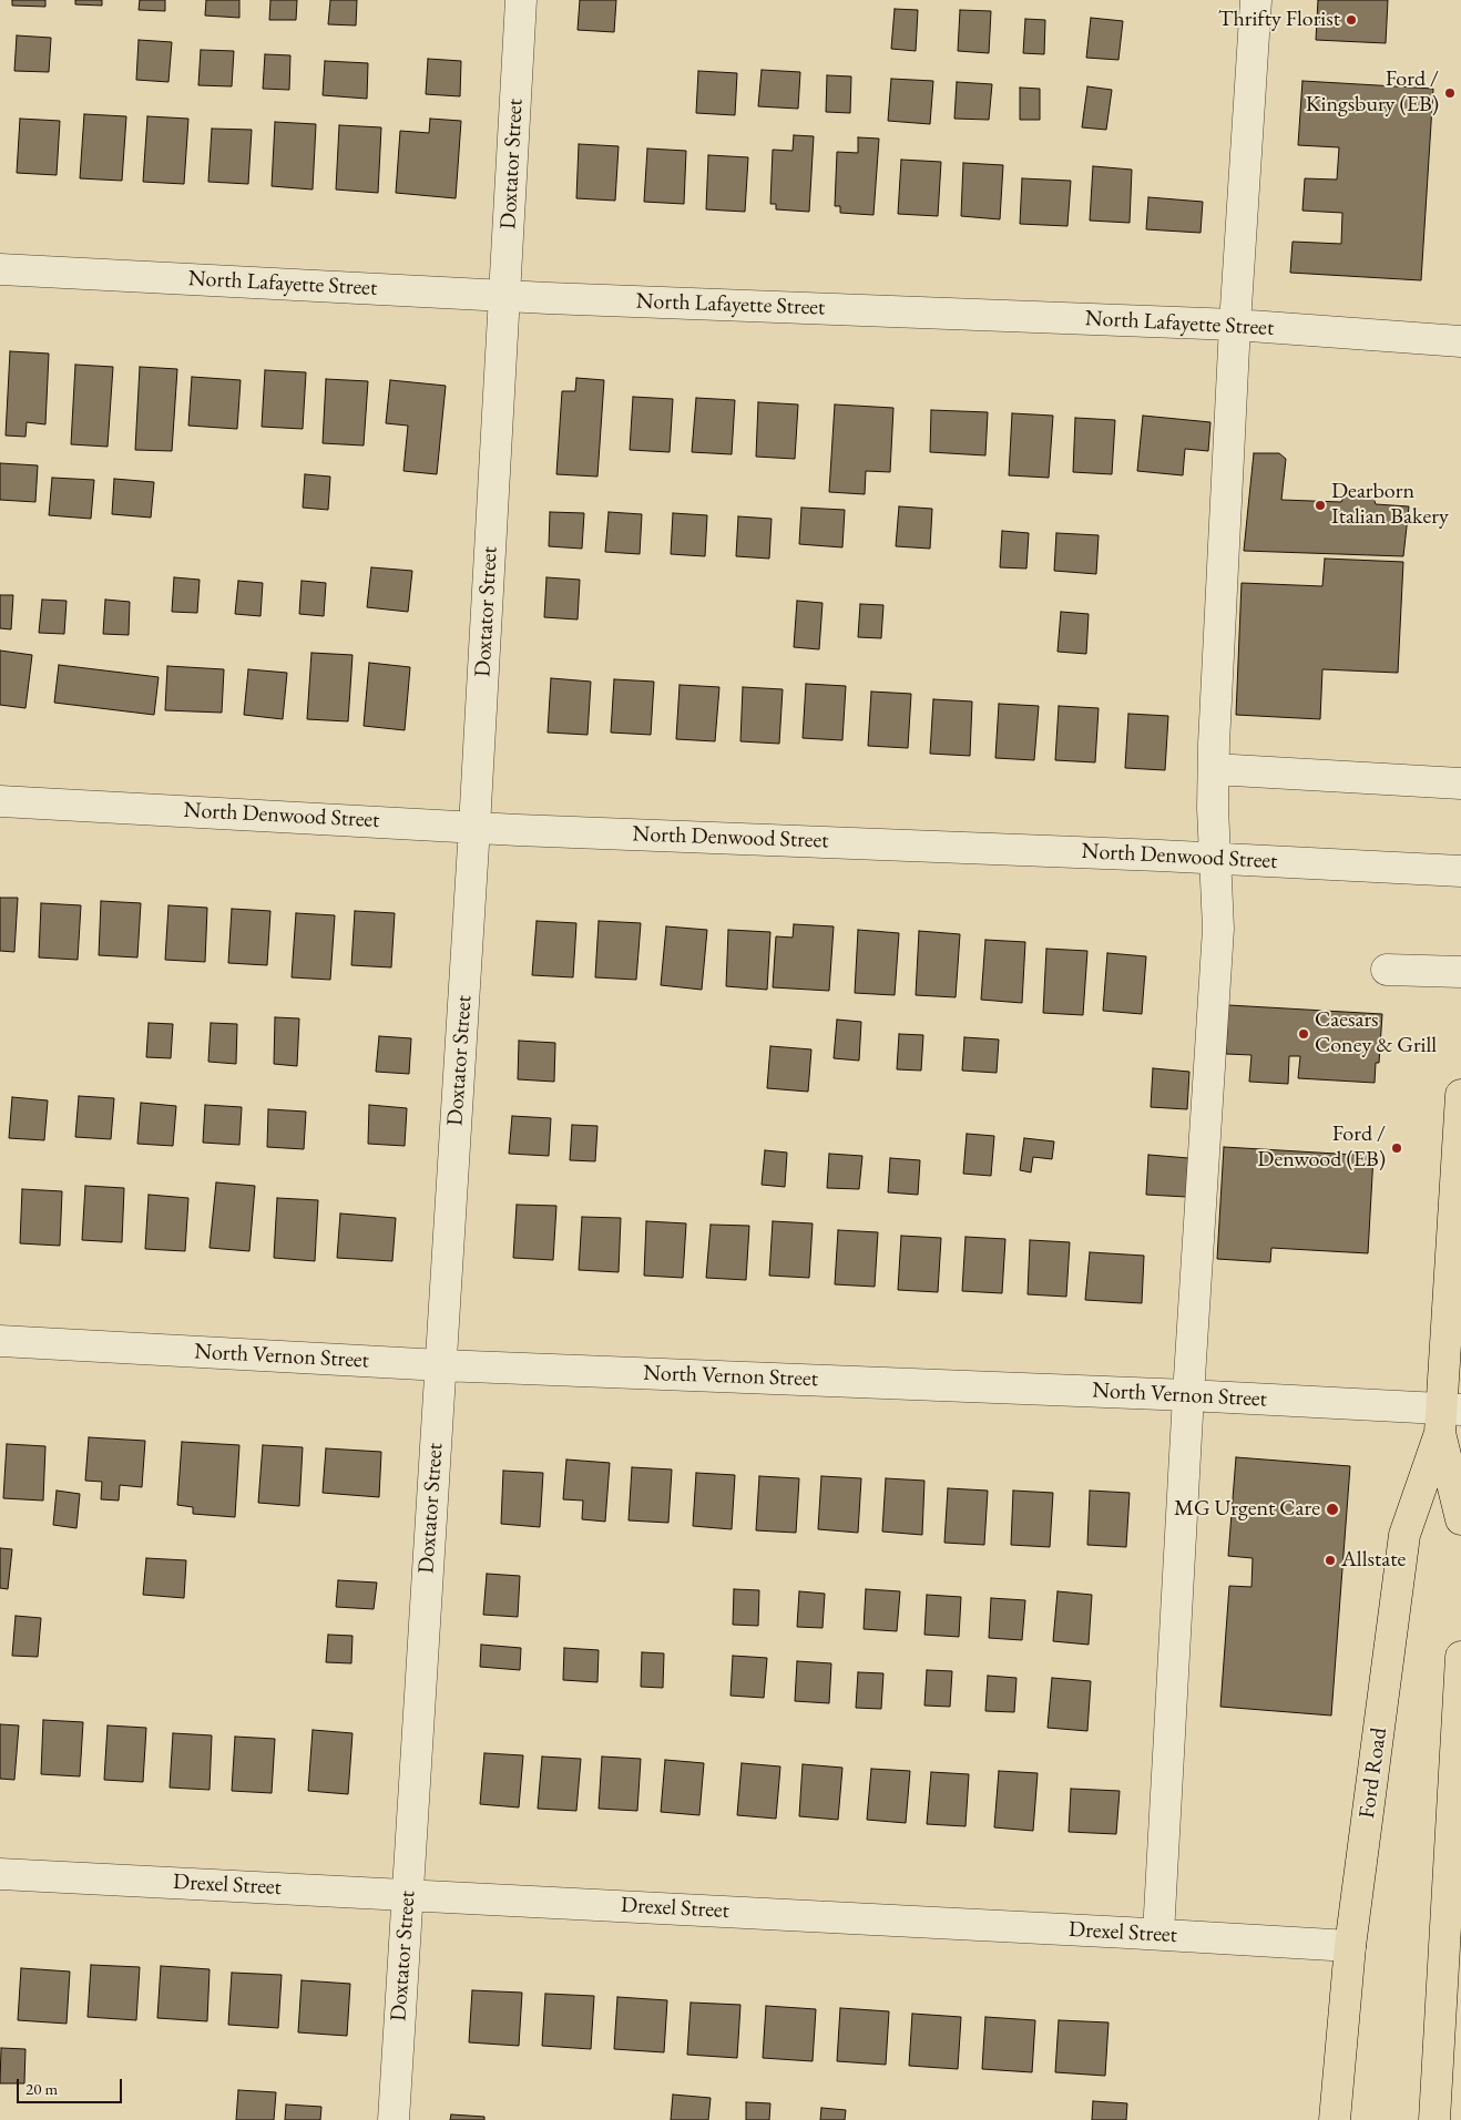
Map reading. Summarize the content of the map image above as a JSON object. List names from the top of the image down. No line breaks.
{"streets":{"main road":["Ford Road"],"street":["Doxtator Street","North Lafayette Street","North Denwood Street","North Vernon Street","Drexel Street"]},"crossings":[["Doxtator Street","North Lafayette Street"],["Doxtator Street","North Denwood Street"],["Doxtator Street","North Vernon Street"],["Doxtator Street","Drexel Street"],["North Vernon Street","Ford Road"],["Ford Road","Drexel Street"]],"places":["Thrifty Florist","Ford / Kingsbury (EB)","Dearborn Italian Bakery","Caesars Coney & Grill","Ford / Denwood (EB)","MG Urgent Care","Allstate"],"scale_bar":"20 m"}
